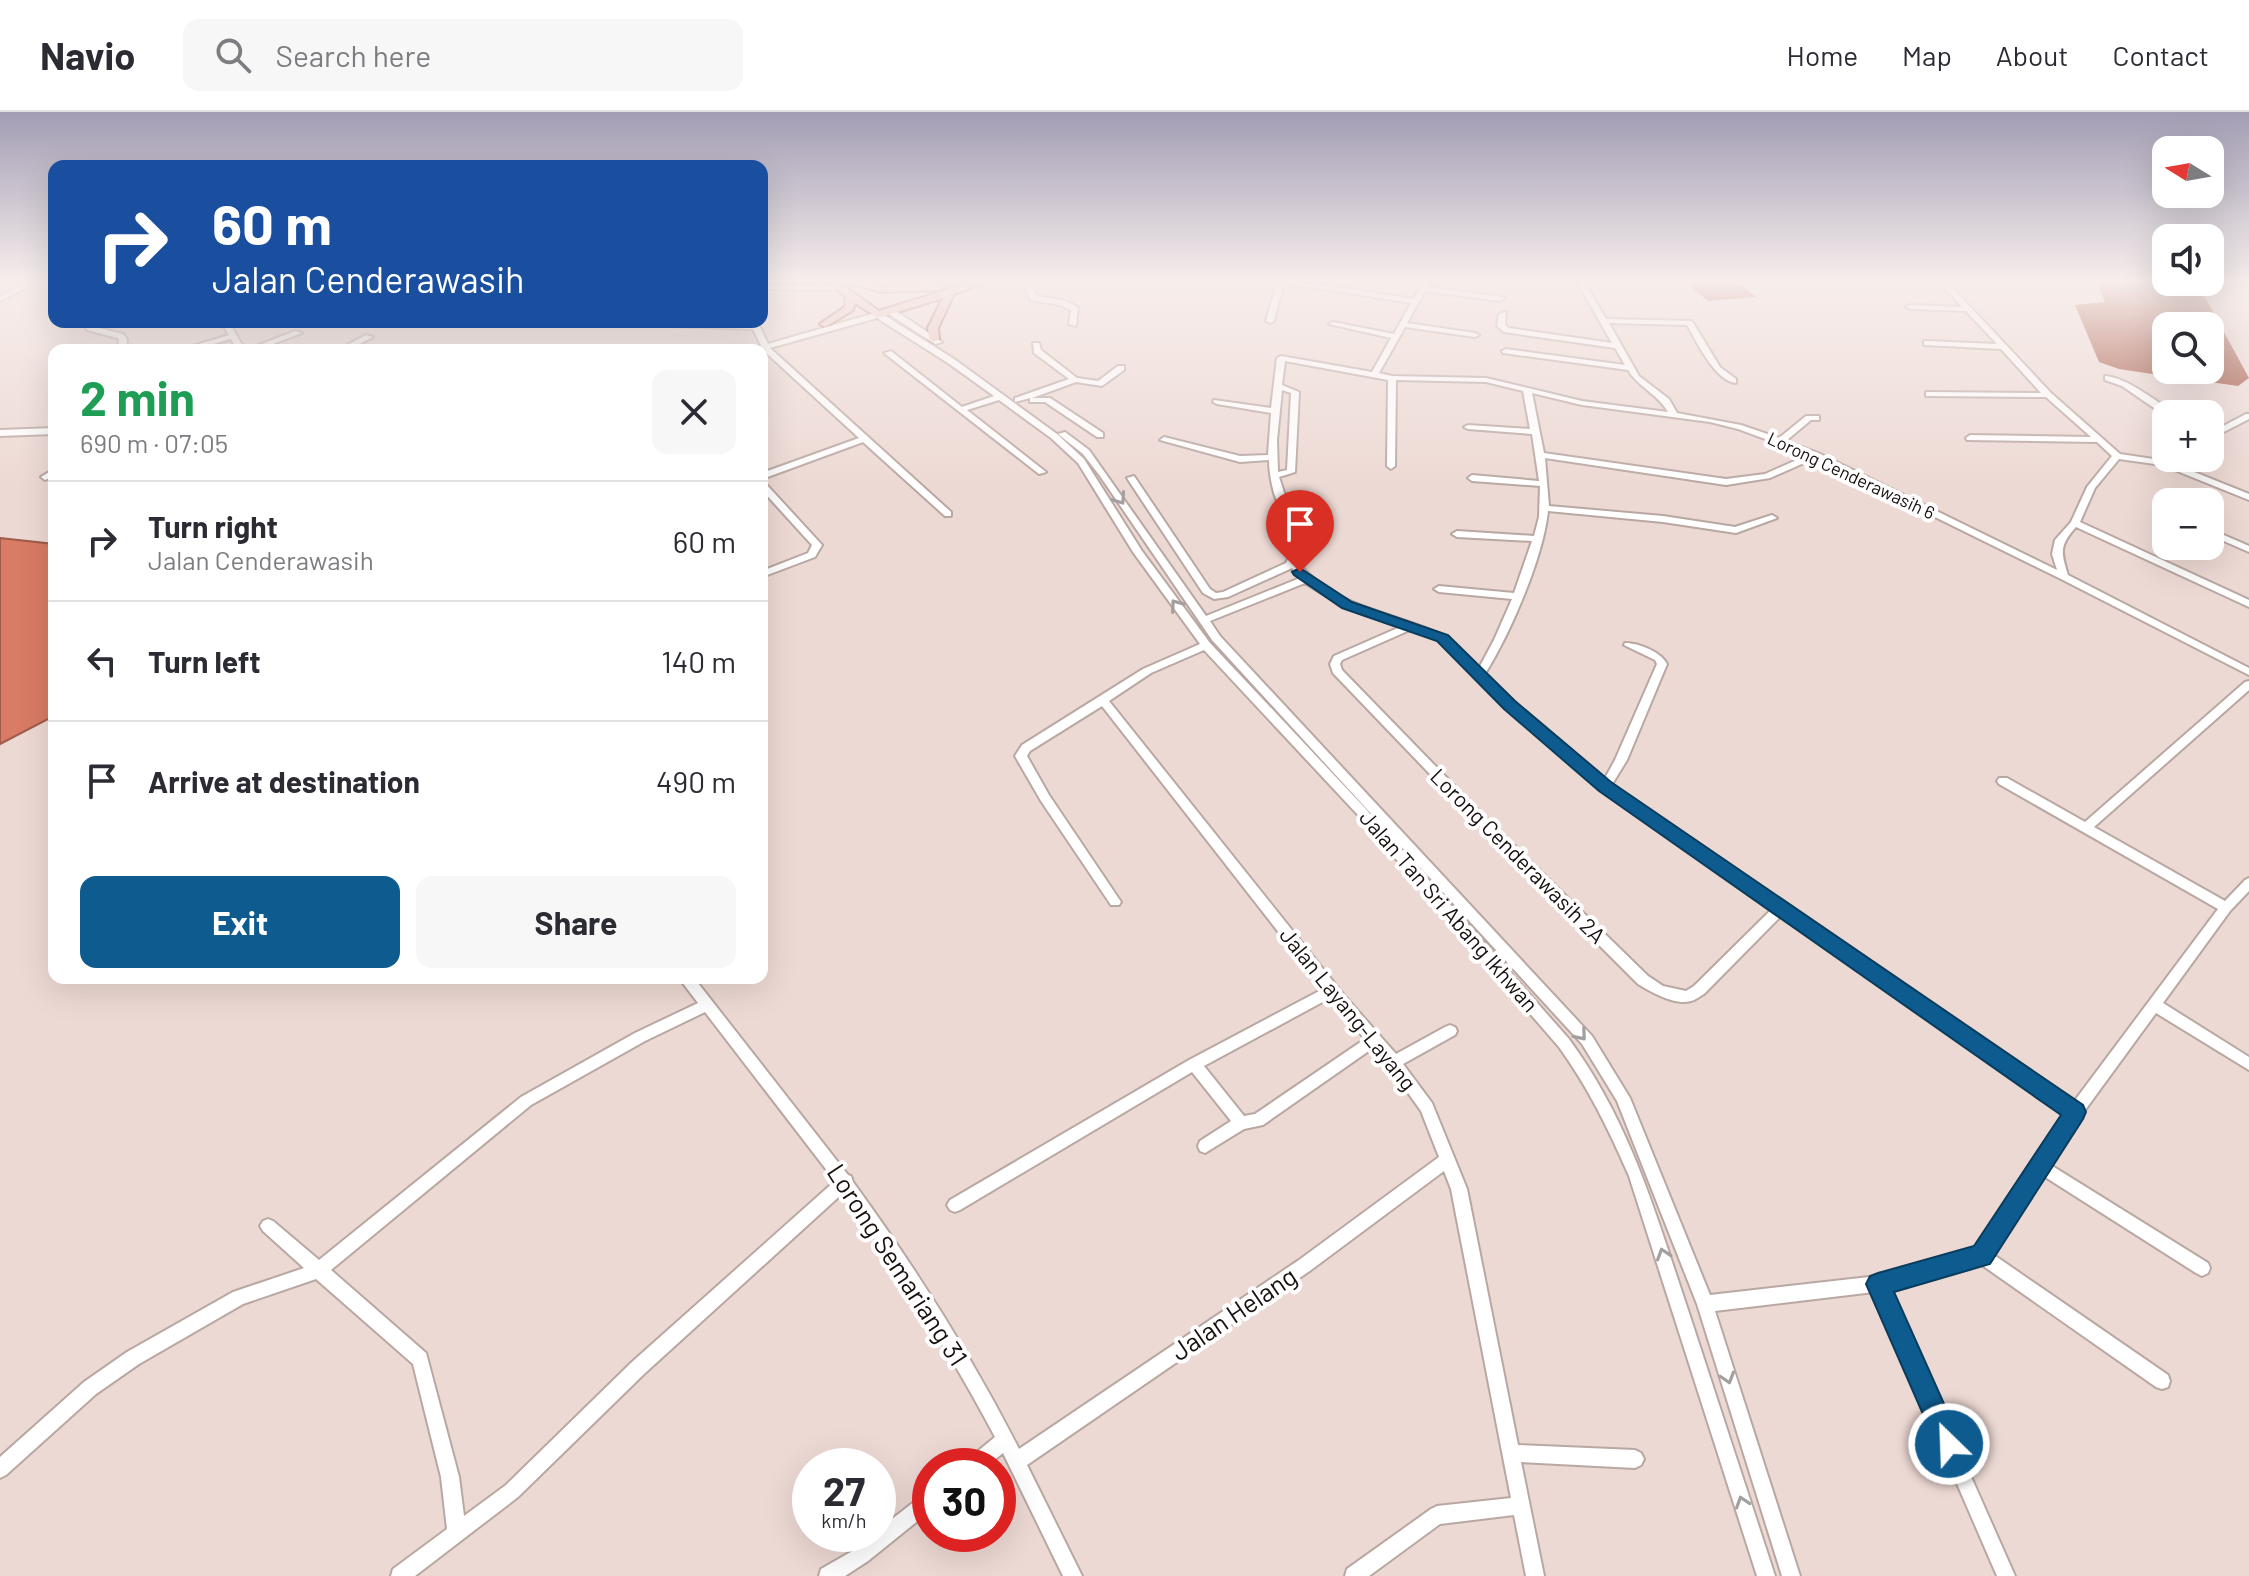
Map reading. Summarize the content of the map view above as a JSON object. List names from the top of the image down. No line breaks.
{"streets":{"street":["Lorong Cenderawasih 6","Lorong Cenderawasih 2A","Jalan Tan Sri Abang Ikhwan","Jalan Layang-Layang","Lorong Semariang 31","Jalan Helang"]},"crossings":[["Jalan Layang-Layang","Jalan Helang"],["Lorong Semariang 31","Jalan Helang"]],"north":"left","page":{"header":"Navio","search":"Search here","nav":["Home","Map","About","Contact"],"map_buttons":["+","−"],"turn":["60 m","Jalan Cenderawasih"],"heading":["2 min","690 m · 07:05"],"list":[{"name":"Turn right","note":"Jalan Cenderawasih","value":"60 m"},{"name":"Turn left","value":"140 m"},{"name":"Arrive at destination","value":"490 m"}],"buttons":["Exit","Share"],"speed":"27 km/h","limit":"30"}}
